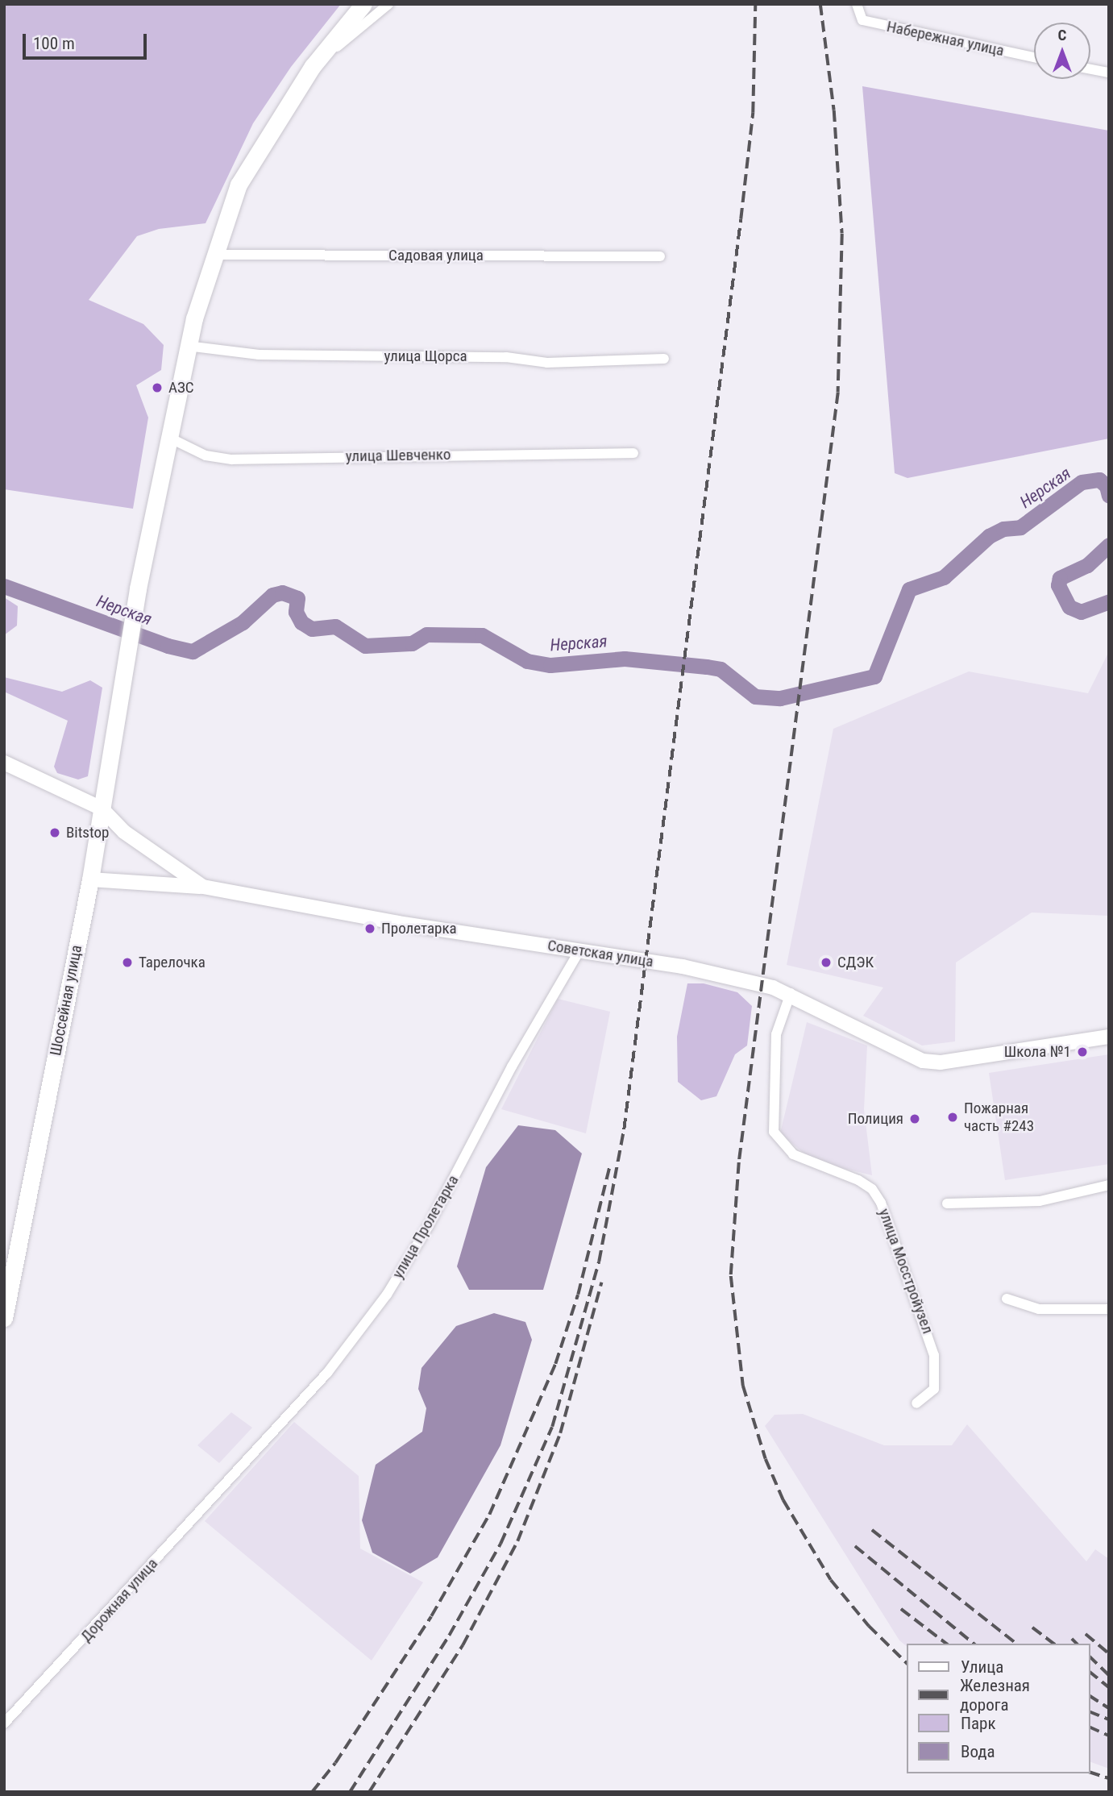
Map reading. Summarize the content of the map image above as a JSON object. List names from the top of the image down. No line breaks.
{"streets":{"highway":["Шоссейная улица"],"street":["Набережная улица","Садовая улица","улица Щорса","улица Шевченко","Советская улица","улица Пролетарка","улица Мосстройузел","Дорожная улица"]},"crossings":[["Садовая улица","Шоссейная улица"],["улица Щорса","Шоссейная улица"],["улица Шевченко","Шоссейная улица"],["Советская улица","Шоссейная улица"],["Советская улица","улица Пролетарка"],["Советская улица","улица Мосстройузел"],["улица Пролетарка","Дорожная улица"]],"water":["Нерская"],"places":["АЗС","Bitstop","Пролетарка","Тарелочка","СДЭК","Школа №1","Пожарная часть #243","Полиция"],"legend":["Улица","Железная дорога","Парк","Вода"],"scale_bar":"100 m","north":"top"}
